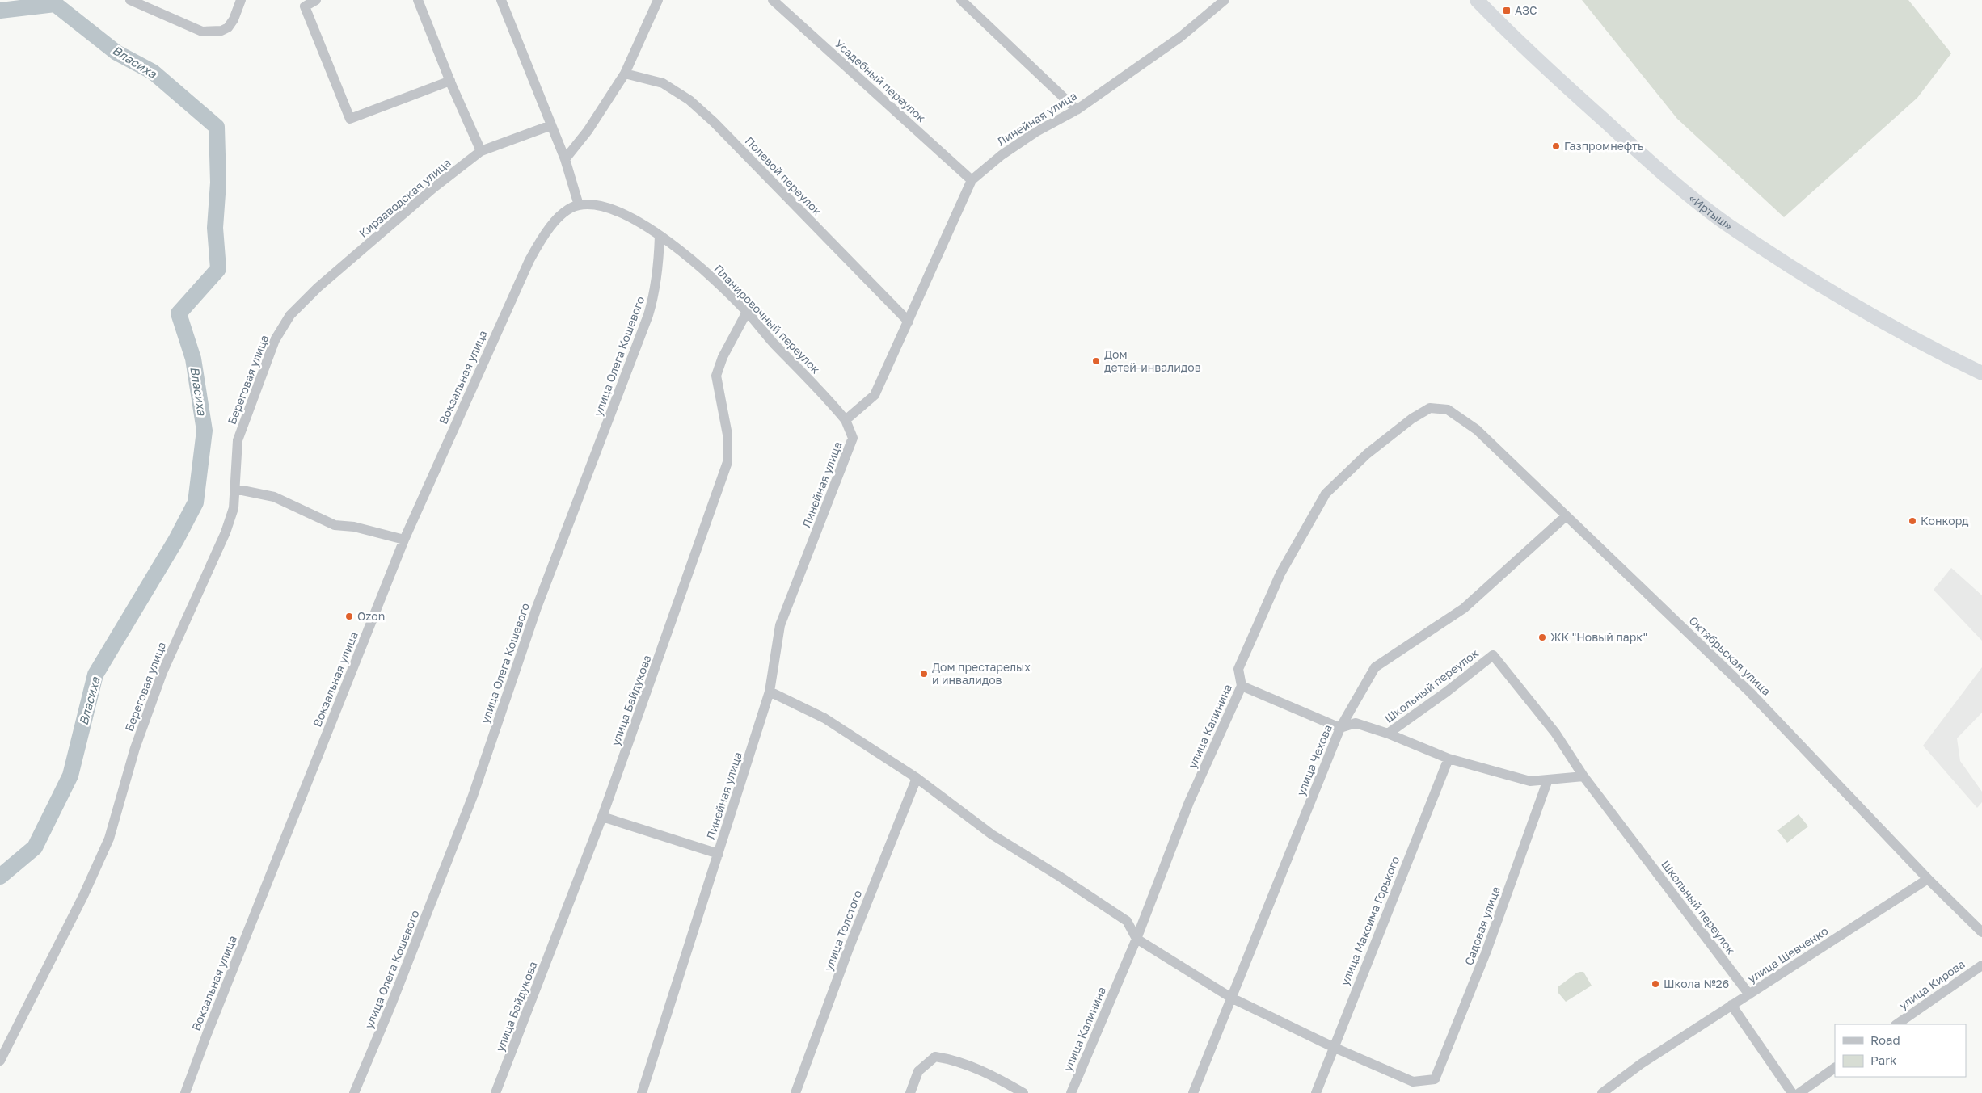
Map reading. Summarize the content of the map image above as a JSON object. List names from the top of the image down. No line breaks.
{"streets":{"highway":["«Иртыш»"],"street":["Усадебный переулок","Линейная улица","Полевой переулок","Кирзаводская улица","Планировочный переулок","улица Олега Кошевого","Вокзальная улица","Береговая улица","Октябрьская улица","Школьный переулок","улица Байдукова","улица Калинина","улица Чехова","улица Максима Горького","Садовая улица","улица Толстого","улица Шевченко","улица Кирова"]},"crossings":[["Усадебный переулок","Линейная улица"],["Линейная улица","Полевой переулок"],["Линейная улица","Планировочный переулок"],["Кирзаводская улица","Береговая улица"],["Планировочный переулок","улица Олега Кошевого"],["Планировочный переулок","Вокзальная улица"],["Планировочный переулок","улица Байдукова"],["Октябрьская улица","улица Калинина"],["Октябрьская улица","улица Чехова"],["Октябрьская улица","улица Шевченко"],["Школьный переулок","улица Максима Горького"],["Школьный переулок","Садовая улица"],["Школьный переулок","улица Шевченко"],["улица Максима Горького","Садовая улица"]],"water":["Власиха"],"places":{"transit":["АЗС"],"other":["Газпромнефть","Дом детей-инвалидов","Конкорд","Ozon","ЖК \"Новый парк\"","Дом престарелых и инвалидов","Школа №26"]},"legend":["Road","Park"]}
